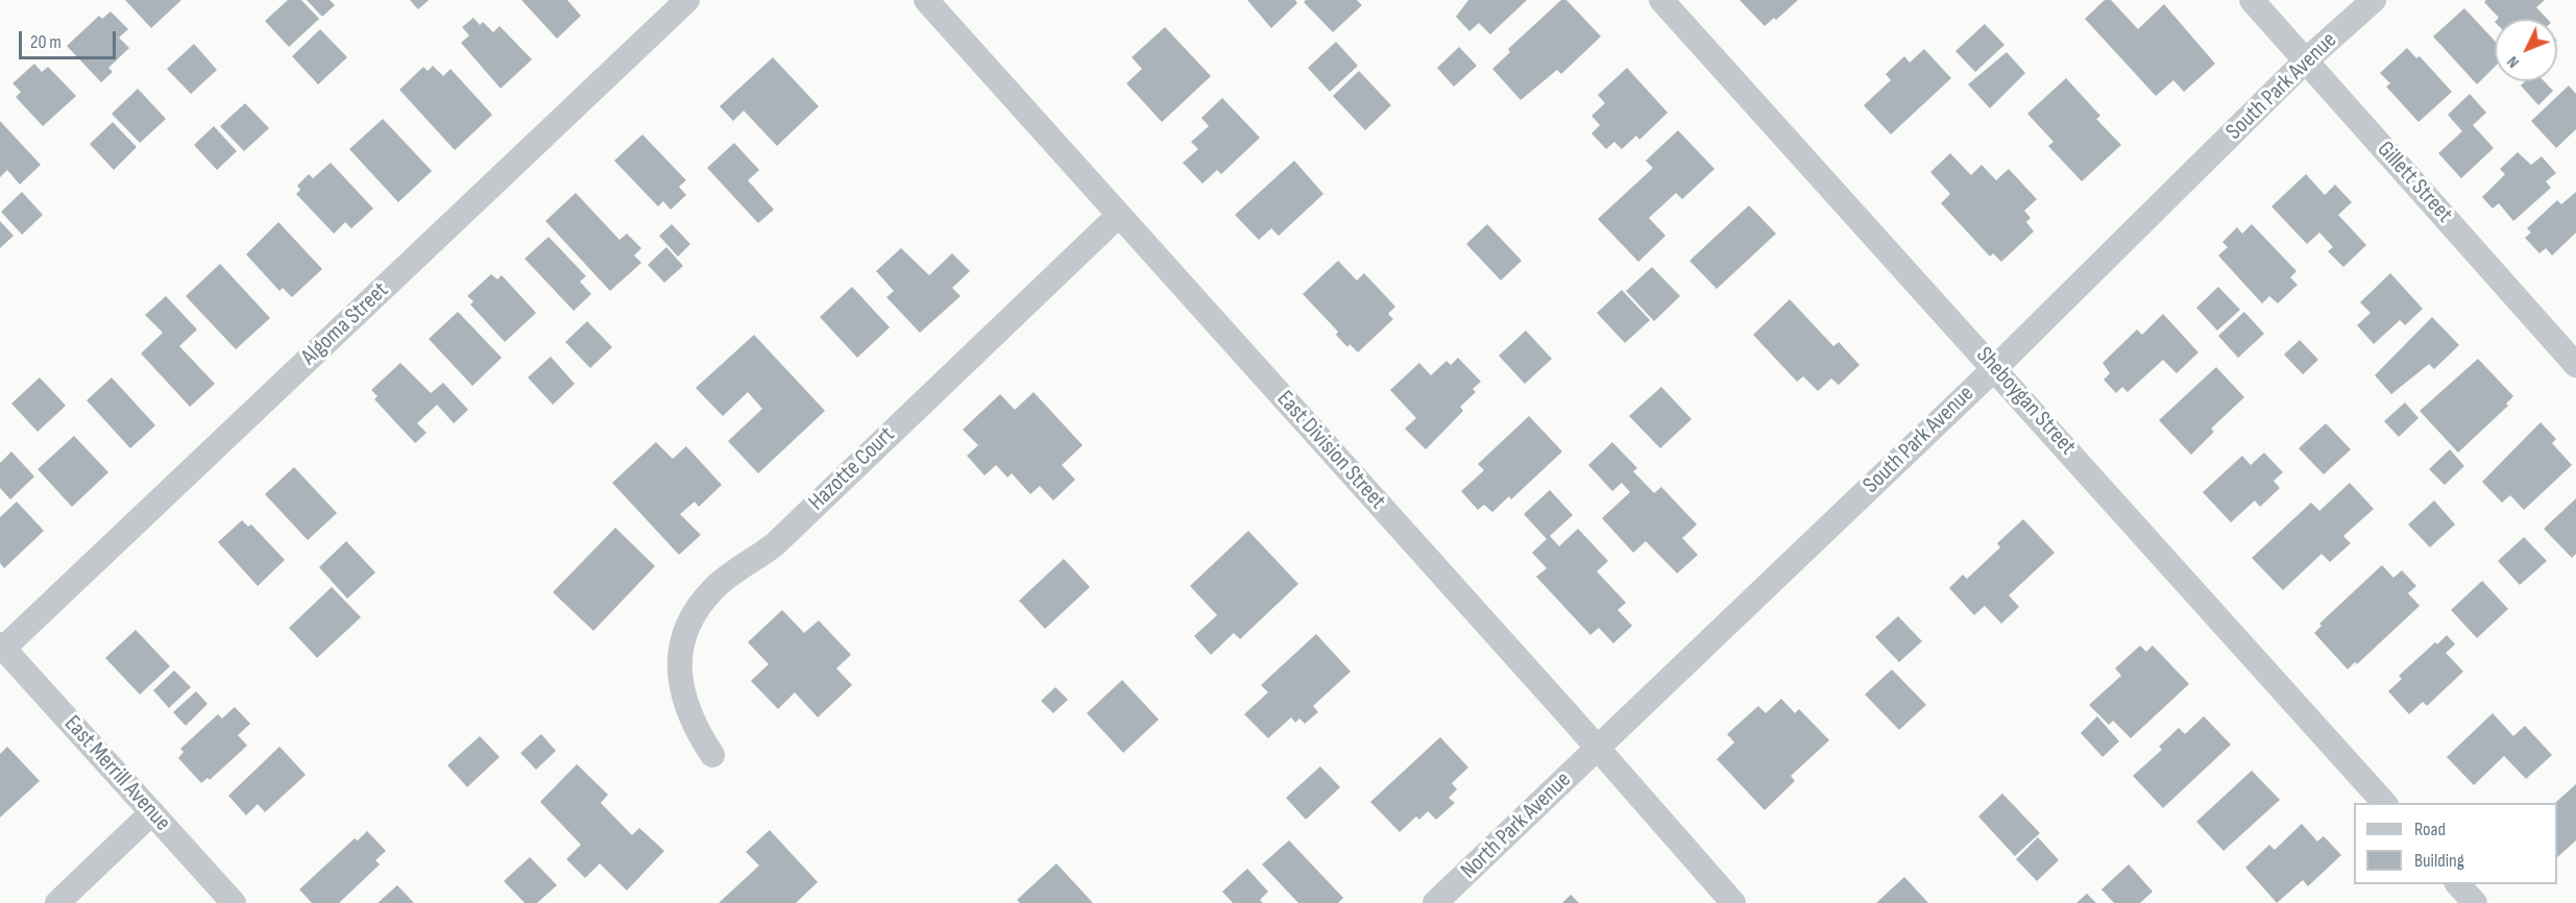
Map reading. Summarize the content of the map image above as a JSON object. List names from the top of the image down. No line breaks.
{"streets":{"street":["South Park Avenue","Gillett Street","Algoma Street","Sheboygan Street","East Division Street","Hazotte Court","East Merrill Avenue","North Park Avenue"]},"crossings":[["South Park Avenue","Gillett Street"],["South Park Avenue","Sheboygan Street"],["South Park Avenue","East Division Street"],["South Park Avenue","North Park Avenue"],["Algoma Street","East Merrill Avenue"],["East Division Street","Hazotte Court"],["East Division Street","North Park Avenue"]],"legend":["Road","Building"],"scale_bar":"20 m","north":"bottom left"}
